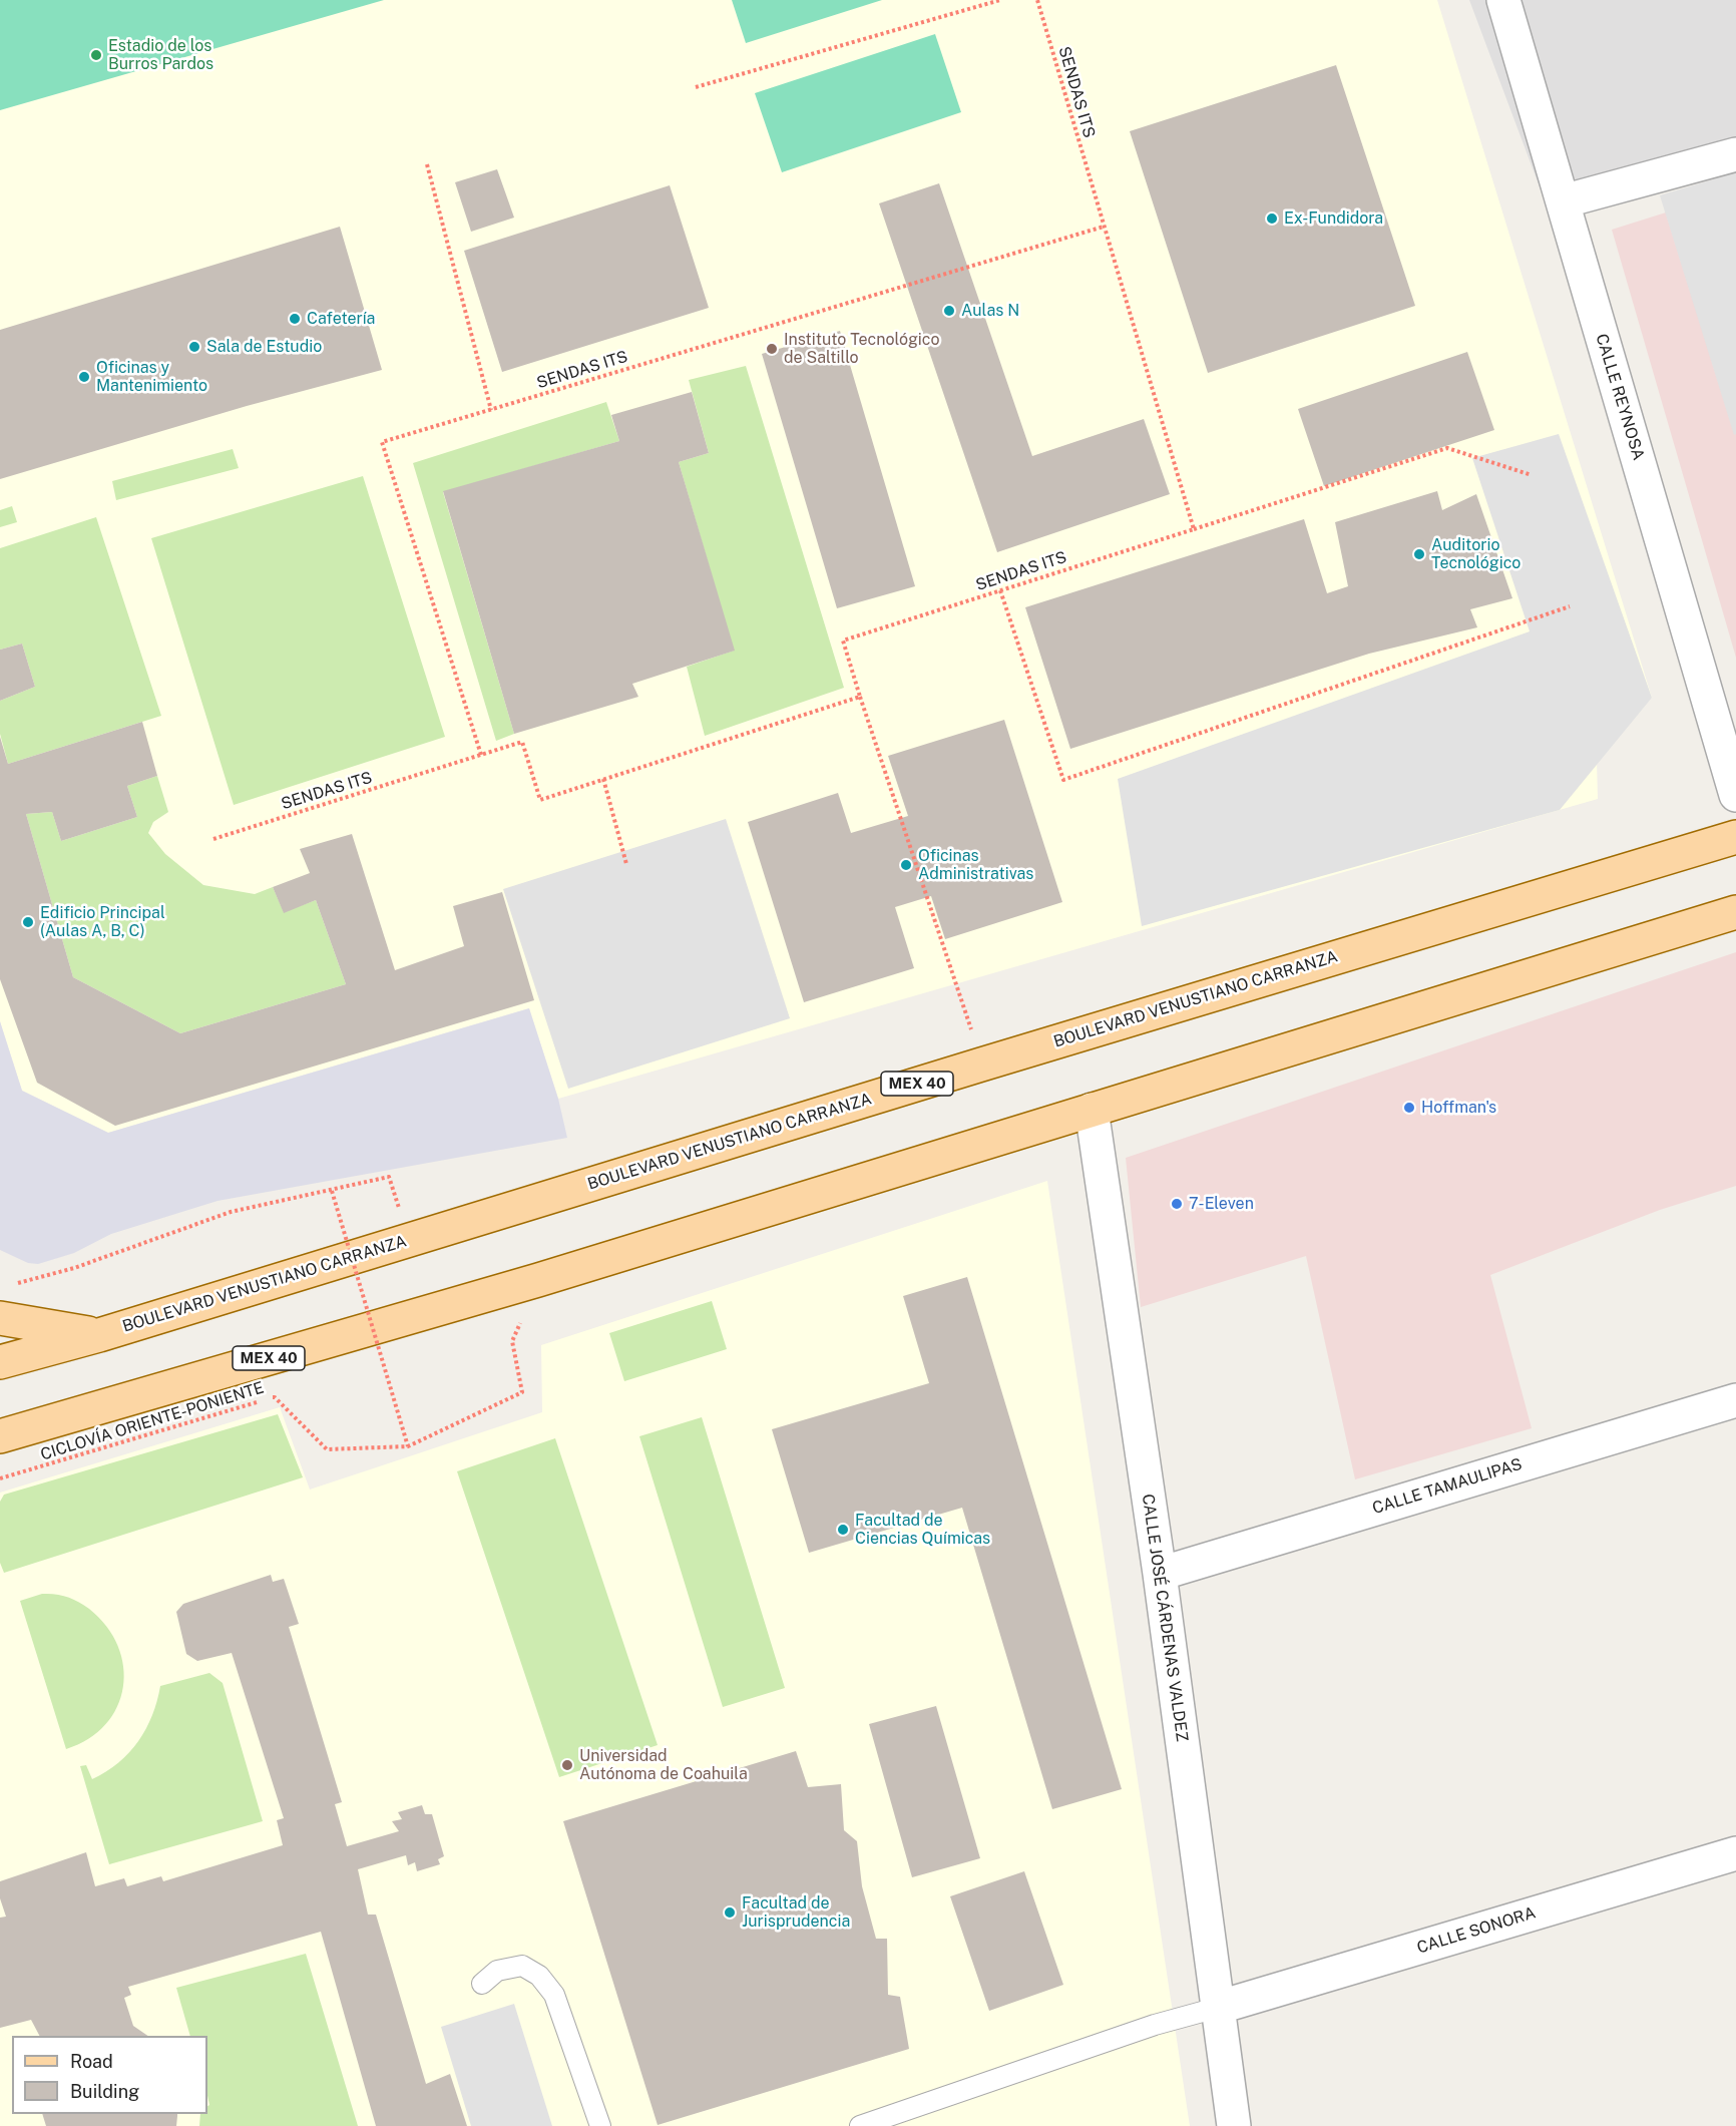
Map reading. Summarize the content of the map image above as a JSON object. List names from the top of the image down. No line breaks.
{"streets":{"main road":["BOULEVARD VENUSTIANO CARRANZA","MEX 40"],"street":["CALLE REYNOSA","CALLE TAMAULIPAS","CALLE JOSÉ CÁRDENAS VALDEZ","CALLE SONORA"],"path":["SENDAS ITS","CICLOVÍA ORIENTE-PONIENTE"]},"crossings":[["MEX 40","CALLE JOSÉ CÁRDENAS VALDEZ"],["CALLE TAMAULIPAS","CALLE JOSÉ CÁRDENAS VALDEZ"],["CALLE JOSÉ CÁRDENAS VALDEZ","CALLE SONORA"]],"places":["Estadio de los Burros Pardos","Ex-Fundidora","Aulas N","Cafetería","Sala de Estudio","Instituto Tecnológico de Saltillo","Oficinas y Mantenimiento","Auditorio Tecnológico","Oficinas Administrativas","Edificio Principal (Aulas A, B, C)","Hoffman's","7-Eleven","Facultad de Ciencias Químicas","Universidad Autónoma de Coahuila","Facultad de Jurisprudencia"],"legend":["Road","Building"]}
